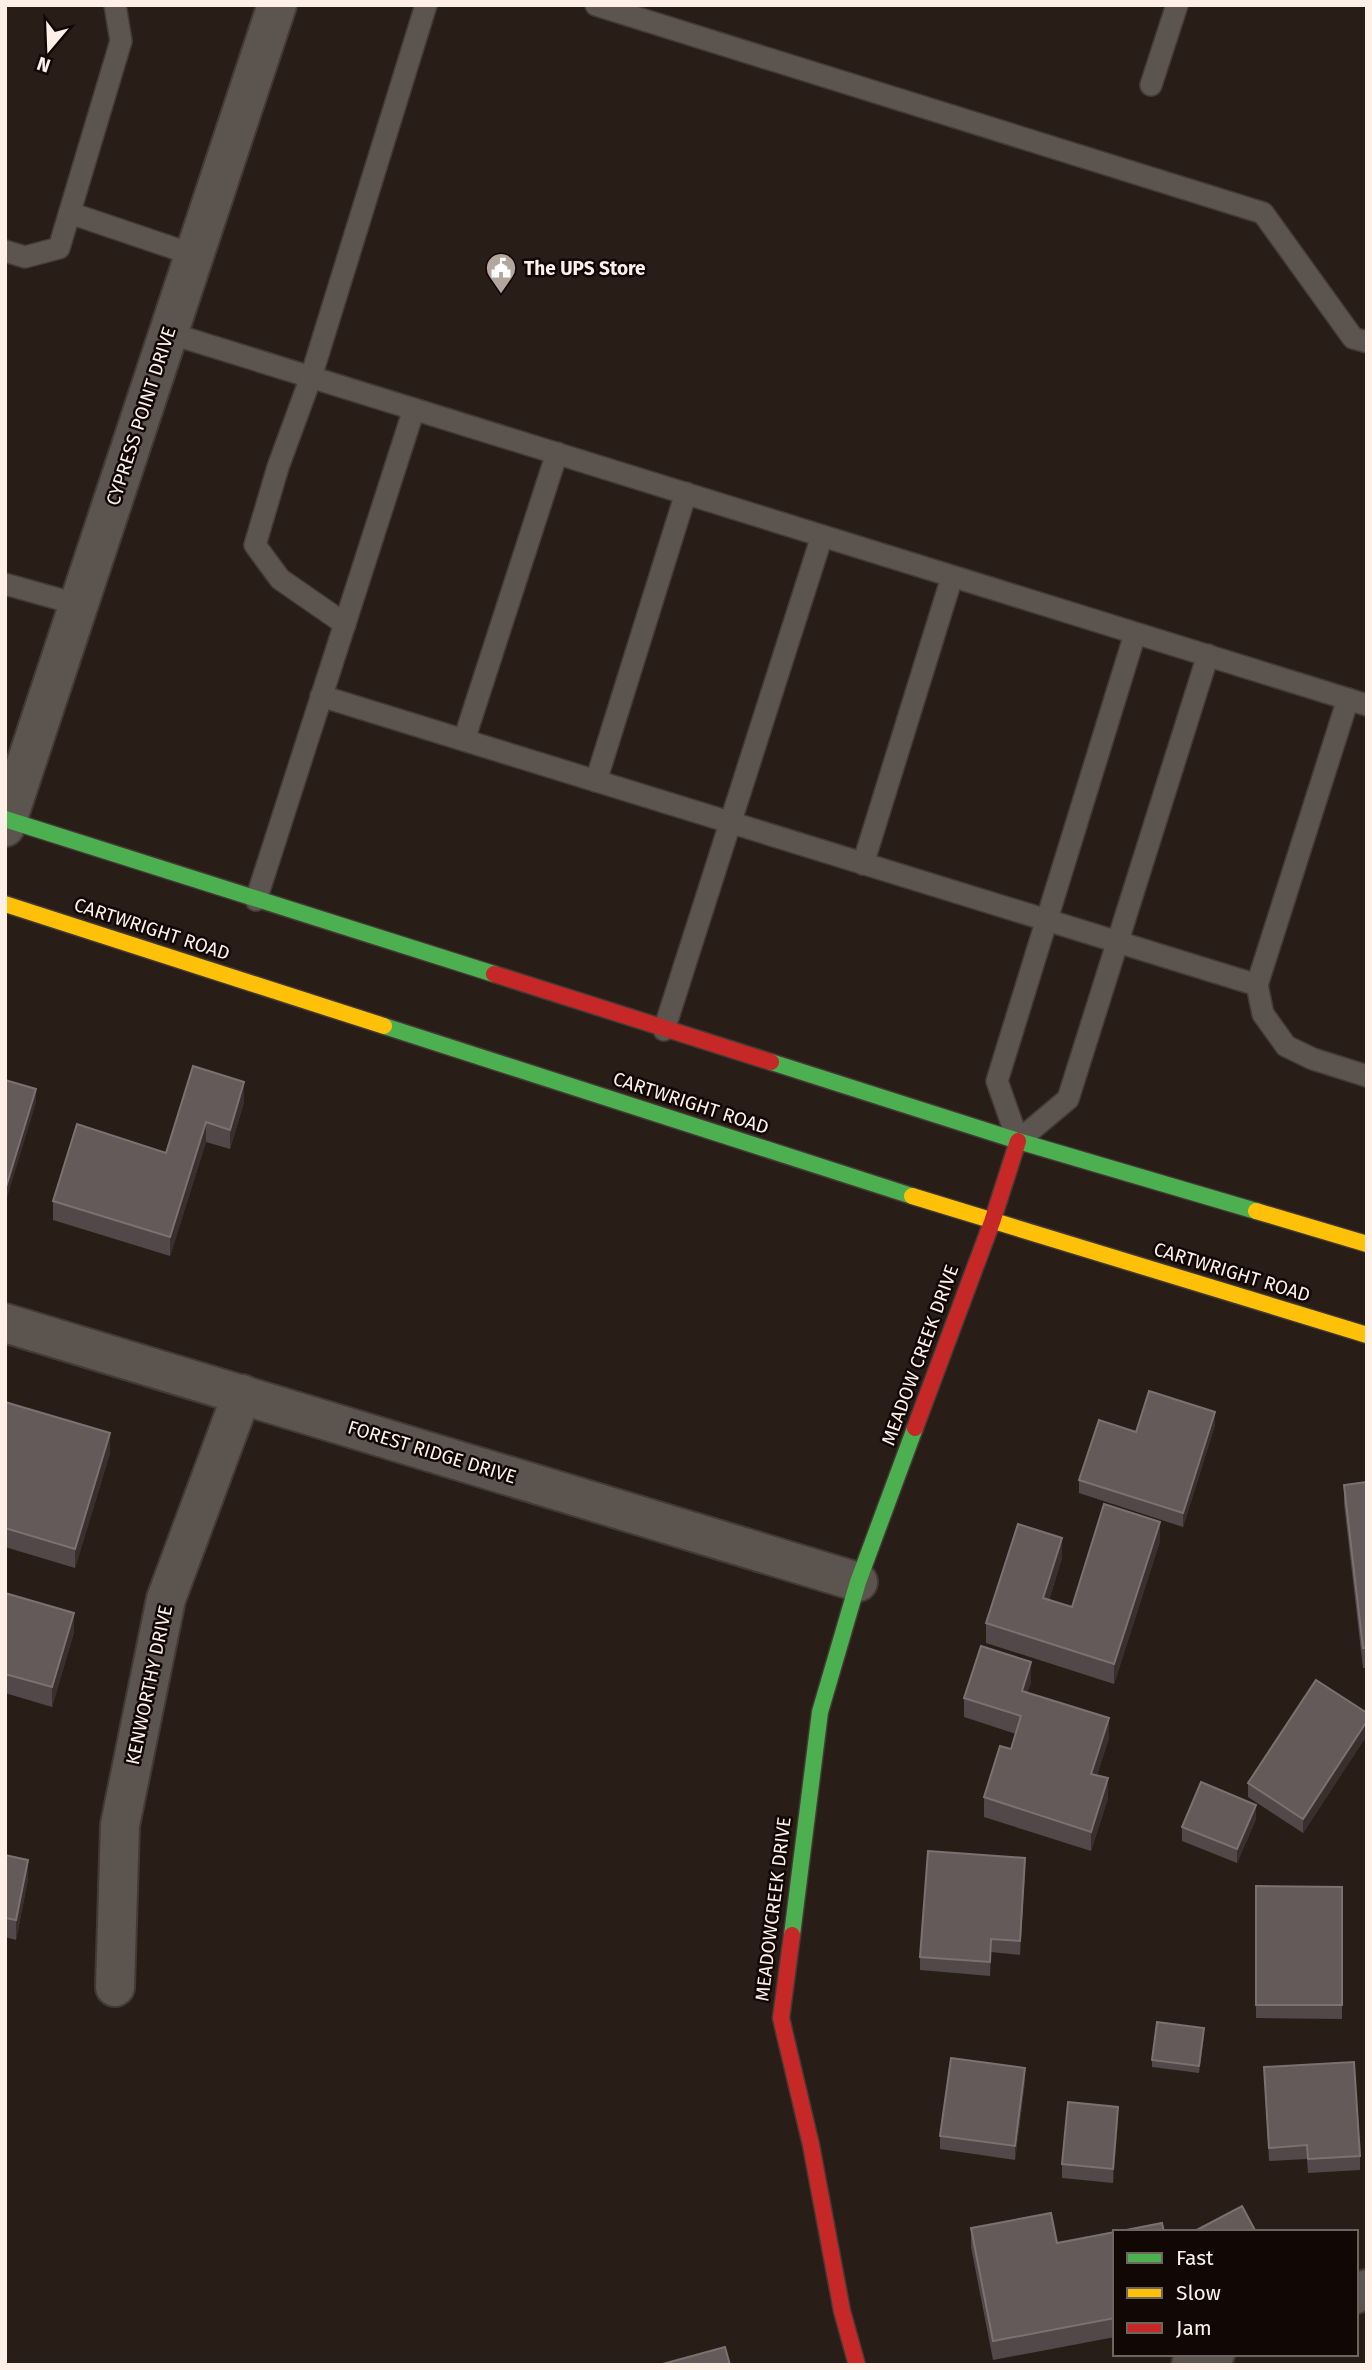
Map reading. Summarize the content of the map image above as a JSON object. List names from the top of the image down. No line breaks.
{"streets":{"main road":["CARTWRIGHT ROAD","MEADOW CREEK DRIVE","MEADOWCREEK DRIVE"],"street":["CYPRESS POINT DRIVE","FOREST RIDGE DRIVE","KENWORTHY DRIVE"]},"crossings":[["CARTWRIGHT ROAD","MEADOW CREEK DRIVE"],["MEADOW CREEK DRIVE","FOREST RIDGE DRIVE"],["MEADOW CREEK DRIVE","MEADOWCREEK DRIVE"],["FOREST RIDGE DRIVE","KENWORTHY DRIVE"],["FOREST RIDGE DRIVE","MEADOWCREEK DRIVE"]],"places":{"public building":["The UPS Store"]},"legend":["Fast","Slow","Jam"],"north":"bottom"}
